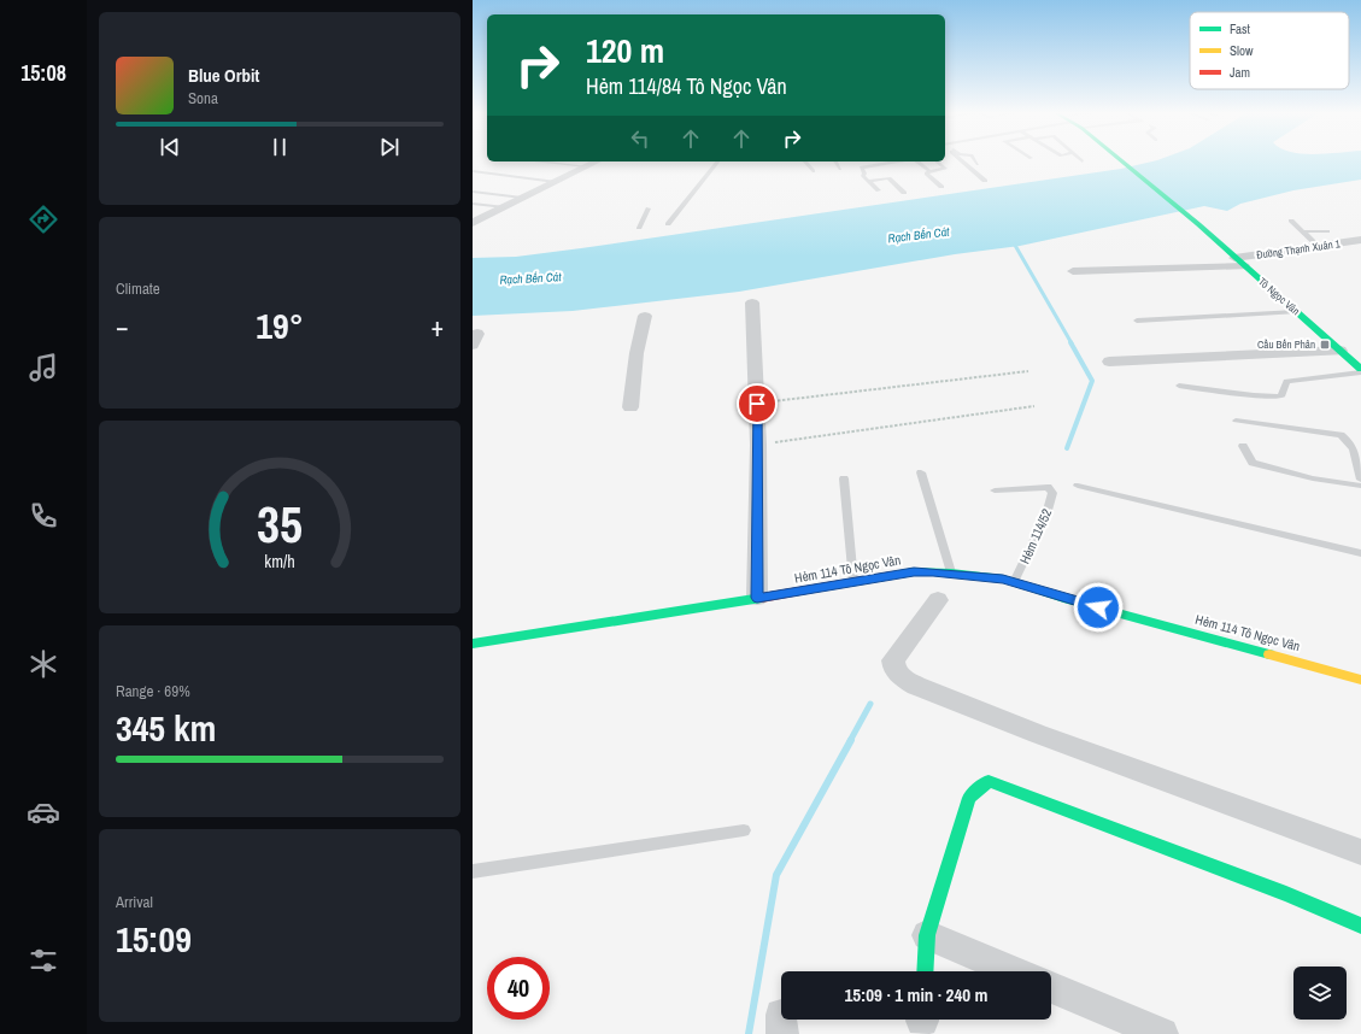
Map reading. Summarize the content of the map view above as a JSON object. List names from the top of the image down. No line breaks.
{"streets":{"street":["Đường Thạnh Xuân 1","Tô Ngọc Vân","Hẻm 114 Tô Ngọc Vân"],"lane":["Hẻm 114/52"]},"crossings":[["Đường Thạnh Xuân 1","Tô Ngọc Vân"],["Hẻm 114/52","Hẻm 114 Tô Ngọc Vân"]],"water":["Rạch Bến Cát"],"places":{"transit":["Cầu Bến Phân"]},"legend":["Fast","Slow","Jam"],"page":{"tabs":"15:08","turn":["120 m","Hẻm 114/84 Tô Ngọc Vân"],"song":["Blue Orbit","Sona"],"tile":["Climate",["Range · 69%","345 km"],["Arrival","15:09"]],"heat":["−","19°","+"],"limit":"40","trip":"15:09 · 1 min · 240 m","gauge":["35","km/h"]}}
